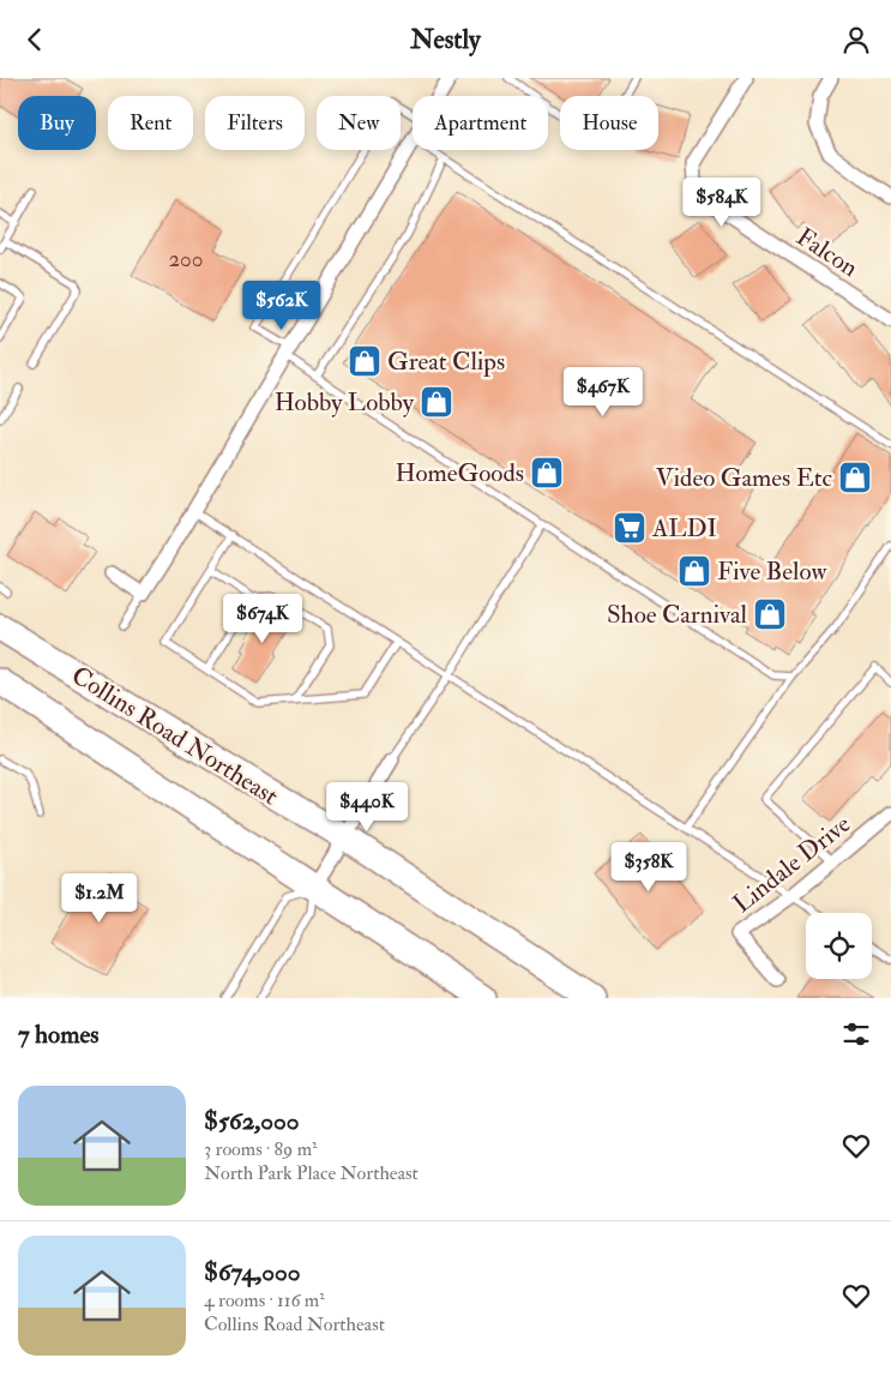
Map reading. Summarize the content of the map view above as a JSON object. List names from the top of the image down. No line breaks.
{"streets":{"highway":["Collins Road Northeast"],"street":["Falcon","Lindale Drive"]},"places":{"shop":["Great Clips","Hobby Lobby","HomeGoods","Video Games Etc","Five Below","Shoe Carnival"],"supermarket":["ALDI"]},"house_numbers":["200"],"page":{"header":"Nestly","chip":["Buy","Rent","Filters","New","Apartment","House"],"price":["$584K","$562K","$467K","$674K","$440K","$358K","$1.2M"],"heading":"7 homes","list":[{"name":"$562,000","note":"3 rooms · 89 m² · North Park Place Northeast"},{"name":"$674,000","note":"4 rooms · 116 m² · Collins Road Northeast"}]}}
